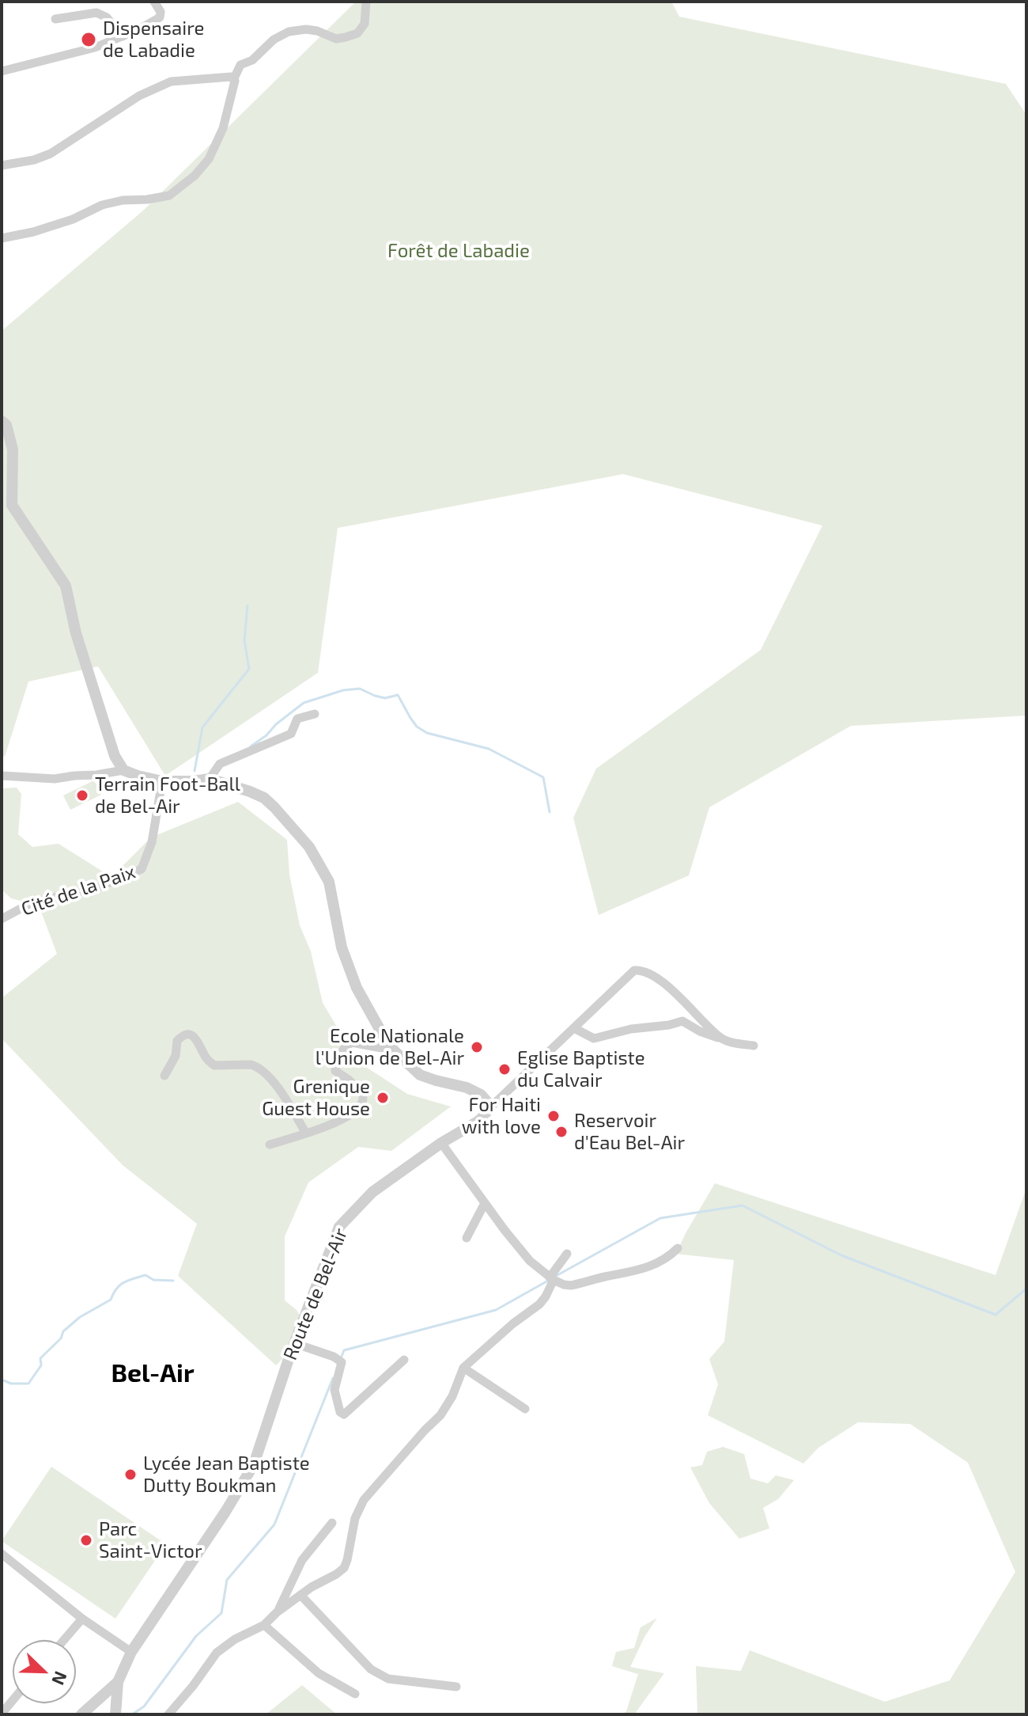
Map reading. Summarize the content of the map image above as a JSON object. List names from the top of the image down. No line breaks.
{"streets":{"street":["Cité de la Paix","Route de Bel-Air"]},"districts":["Bel-Air"],"parks":["Forêt de Labadie"],"places":["Dispensaire de Labadie","Terrain Foot-Ball de Bel-Air","Ecole Nationale l'Union de Bel-Air","Eglise Baptiste du Calvair","Grenique Guest House","For Haiti with love","Reservoir d'Eau Bel-Air","Lycée Jean Baptiste Dutty Boukman","Parc Saint-Victor"],"north":"bottom right"}
